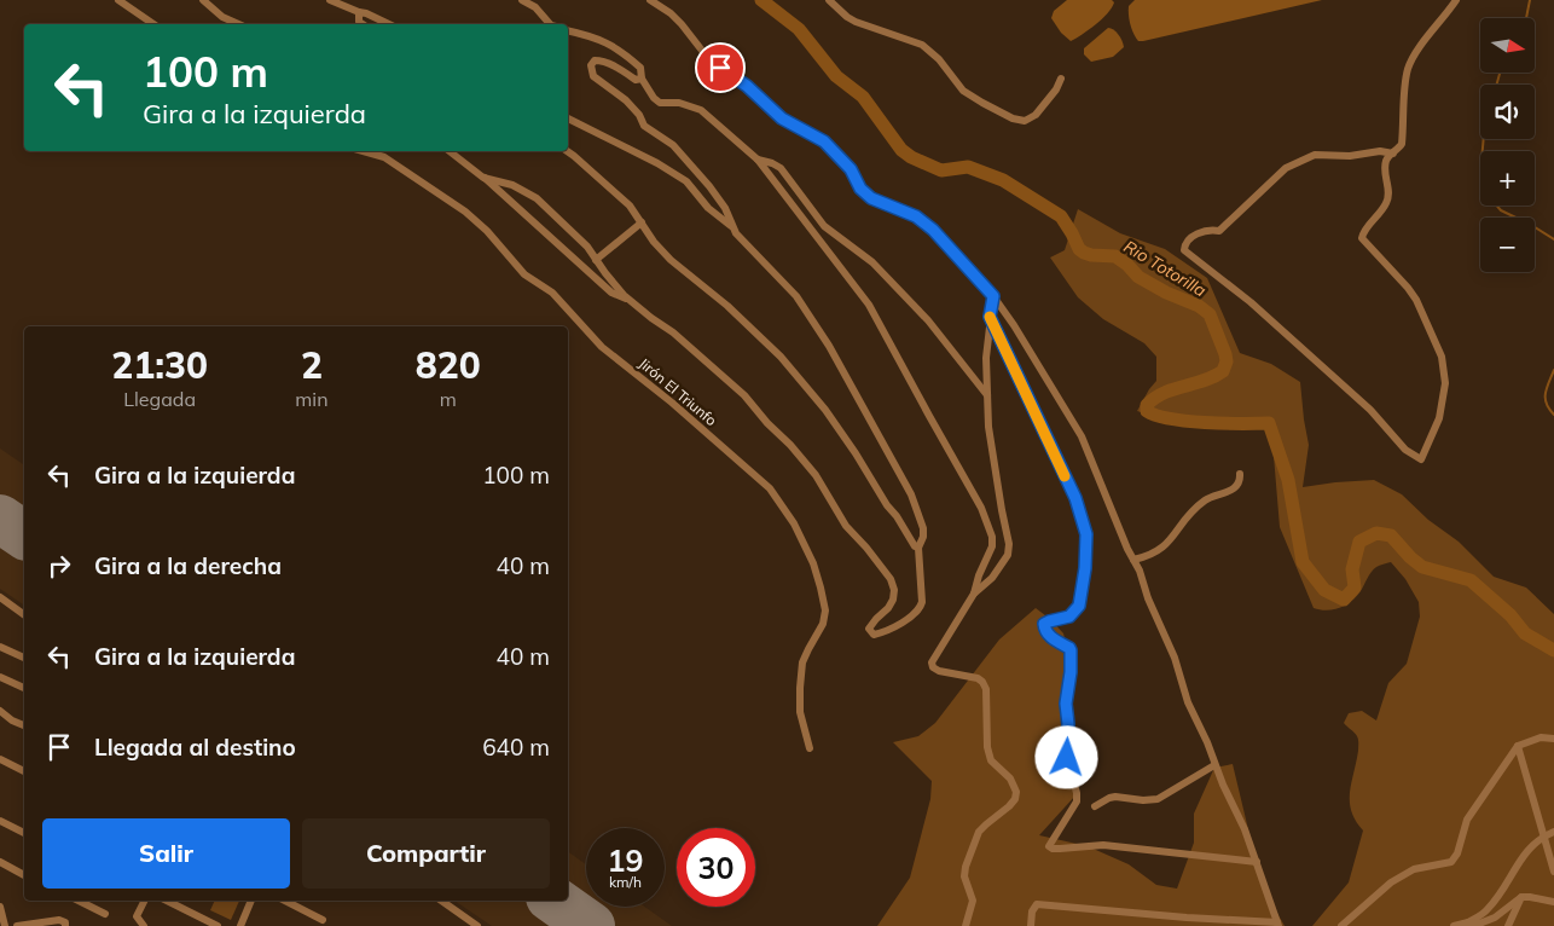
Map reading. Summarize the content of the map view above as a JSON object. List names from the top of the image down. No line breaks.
{"streets":{"street":["Jirón El Triunfo"]},"water":["Rio Totorilla"],"north":"right","page":{"map_buttons":["+","−"],"turn":["100 m","Gira a la izquierda"],"eta":["21:30","Llegada","2","min","820","m"],"list":[{"name":"Gira a la izquierda","value":"100 m"},{"name":"Gira a la derecha","value":"40 m"},{"name":"Gira a la izquierda","value":"40 m"},{"name":"Llegada al destino","value":"640 m"}],"buttons":["Salir","Compartir"],"speed":"19 km/h","limit":"30"}}
